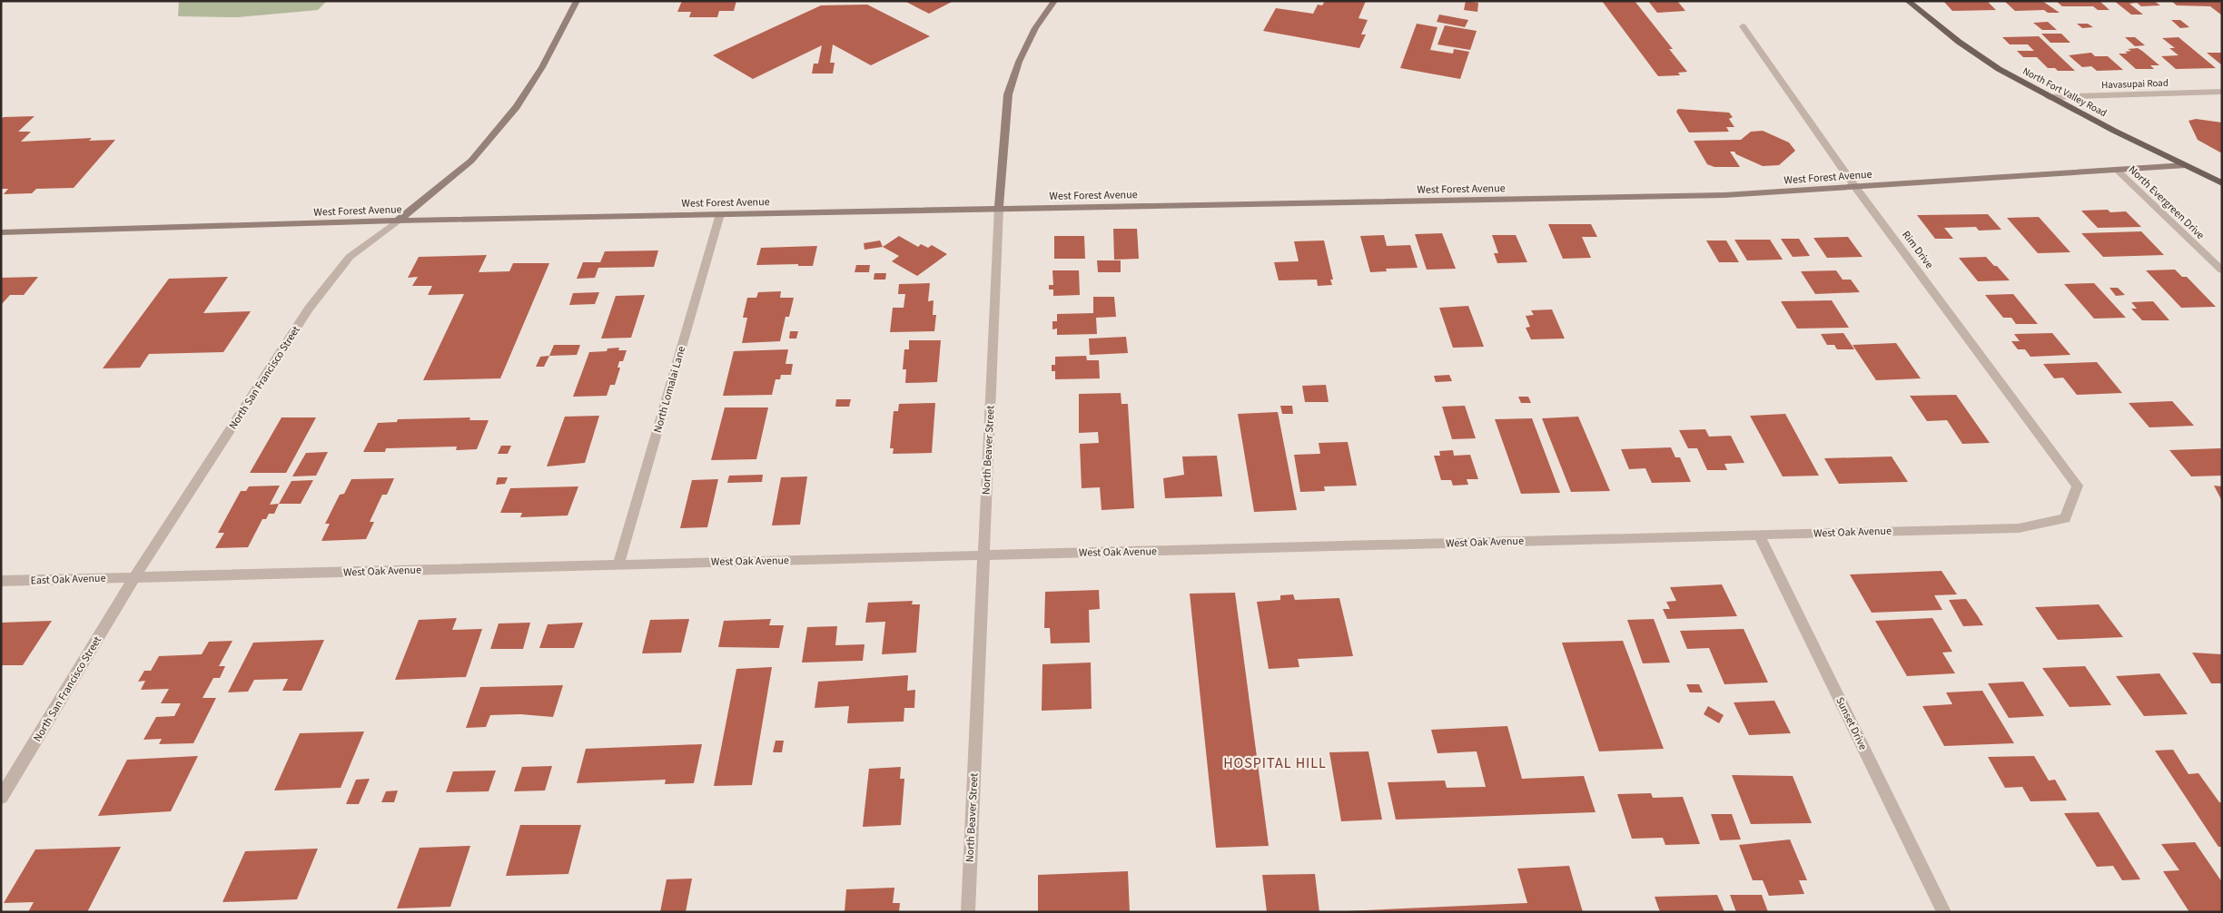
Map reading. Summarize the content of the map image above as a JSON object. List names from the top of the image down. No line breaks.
{"streets":{"main road":["North Fort Valley Road","West Forest Avenue","North San Francisco Street","North Beaver Street"],"street":["Havasupai Road","North Evergreen Drive","Rim Drive","North Lomalai Lane","West Oak Avenue","East Oak Avenue","Sunset Drive"]},"crossings":[["Havasupai Road","North Fort Valley Road"],["North Fort Valley Road","West Forest Avenue"],["West Forest Avenue","North Evergreen Drive"],["West Forest Avenue","Rim Drive"],["West Forest Avenue","North San Francisco Street"],["West Forest Avenue","North Lomalai Lane"],["West Forest Avenue","North Beaver Street"],["Rim Drive","West Oak Avenue"],["North San Francisco Street","West Oak Avenue"],["North San Francisco Street","East Oak Avenue"],["North Lomalai Lane","West Oak Avenue"],["North Beaver Street","West Oak Avenue"],["West Oak Avenue","East Oak Avenue"],["West Oak Avenue","Sunset Drive"]],"districts":["HOSPITAL HILL"]}
